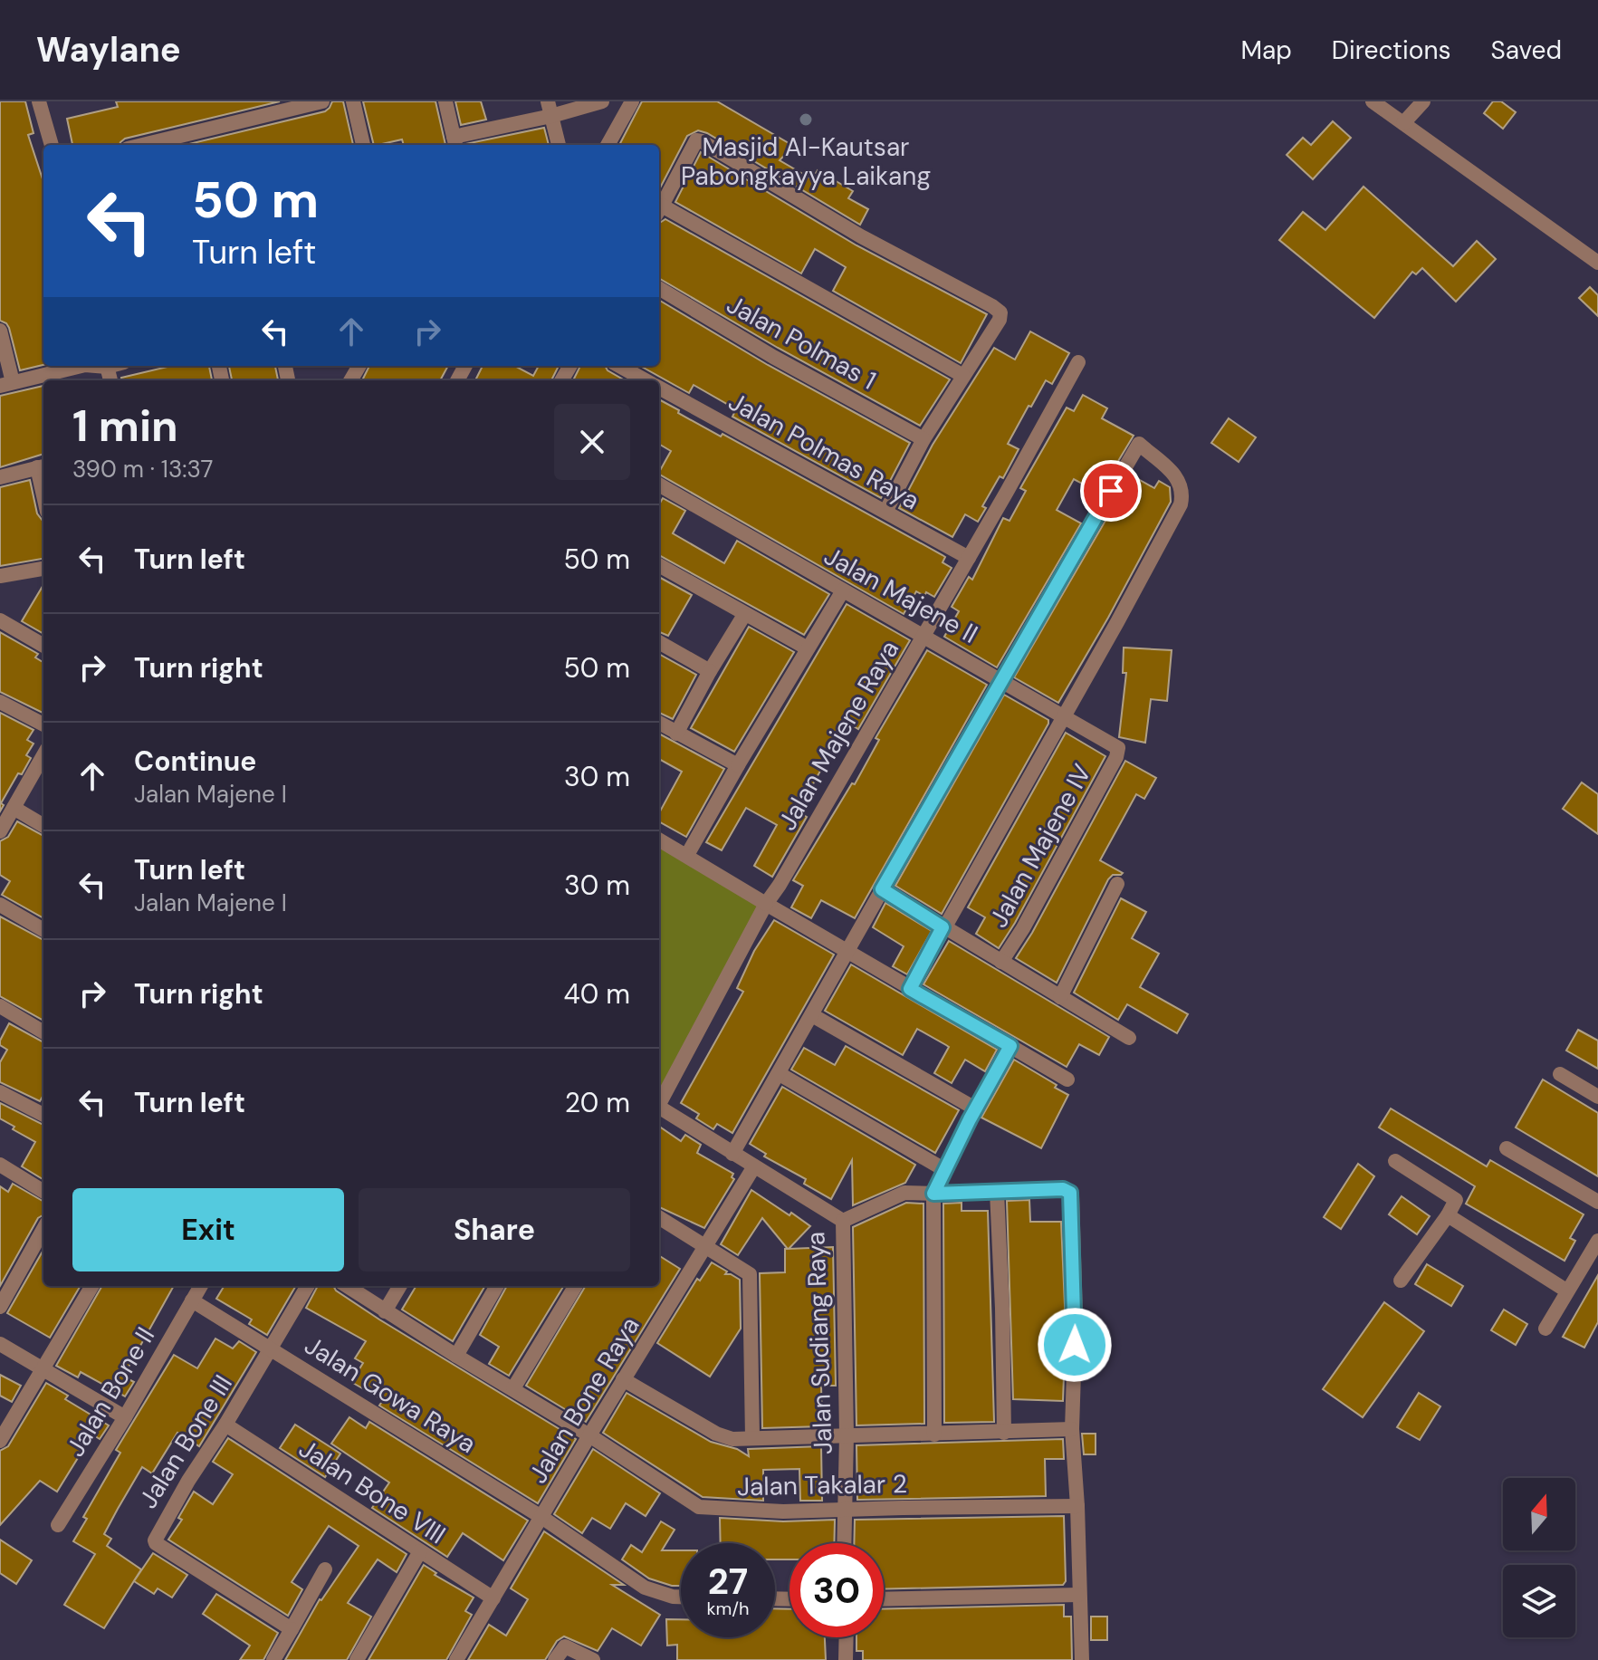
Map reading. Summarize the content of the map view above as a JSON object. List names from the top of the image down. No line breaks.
{"streets":{"street":["Jalan Polmas 1","Jalan Polmas Raya","Jalan Majene II","Jalan Majene Raya","Jalan Majene IV","Jalan Sudiang Raya","Jalan Bone II","Jalan Gowa Raya","Jalan Bone Raya","Jalan Bone III","Jalan Takalar 2","Jalan Bone VIII"]},"crossings":[["Jalan Polmas Raya","Jalan Majene Raya"],["Jalan Majene II","Jalan Majene Raya"],["Jalan Majene II","Jalan Majene IV"],["Jalan Majene Raya","Jalan Sudiang Raya"],["Jalan Sudiang Raya","Jalan Bone Raya"],["Jalan Sudiang Raya","Jalan Takalar 2"],["Jalan Bone II","Jalan Gowa Raya"],["Jalan Gowa Raya","Jalan Bone Raya"],["Jalan Gowa Raya","Jalan Bone III"],["Jalan Bone Raya","Jalan Takalar 2"],["Jalan Bone Raya","Jalan Bone VIII"],["Jalan Bone III","Jalan Bone VIII"]],"places":["Masjid Al-Kautsar Pabongkayya Laikang"],"north":"top","page":{"header":"Waylane","nav":["Map","Directions","Saved"],"turn":["50 m","Turn left"],"heading":["1 min","390 m · 13:37"],"list":[{"name":"Turn left","value":"50 m"},{"name":"Turn right","value":"50 m"},{"name":"Continue","note":"Jalan Majene I","value":"30 m"},{"name":"Turn left","note":"Jalan Majene I","value":"30 m"},{"name":"Turn right","value":"40 m"},{"name":"Turn left","value":"20 m"}],"buttons":["Exit","Share"],"speed":"27 km/h","limit":"30"}}
